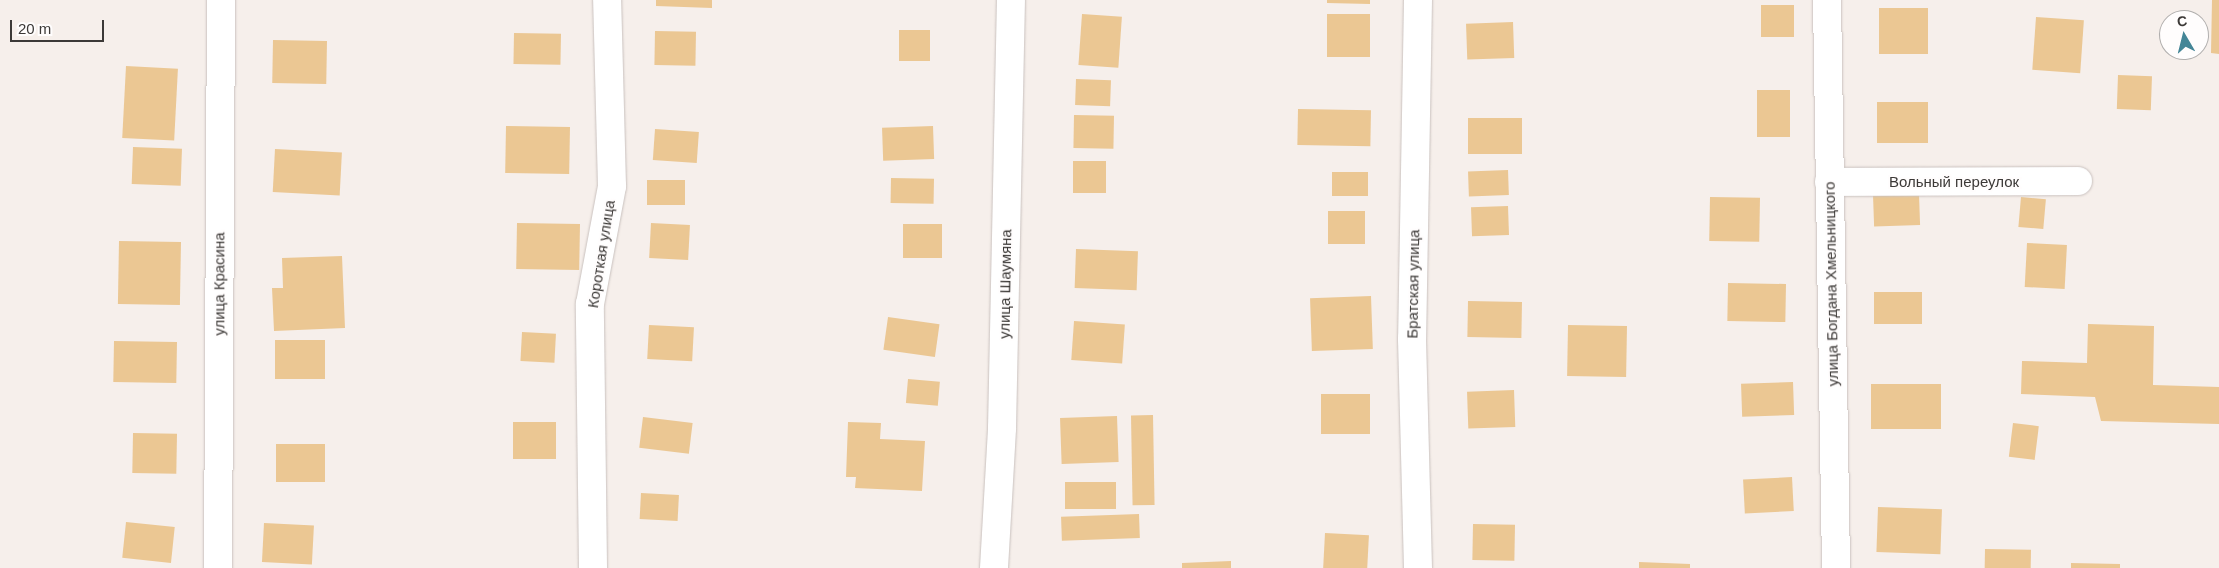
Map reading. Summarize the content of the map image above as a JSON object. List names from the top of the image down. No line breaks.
{"streets":{"street":["Вольный переулок","Короткая улица","улица Красина","улица Шаумяна","Братская улица","улица Богдана Хмельницкого"]},"crossings":[["Вольный переулок","улица Богдана Хмельницкого"]],"scale_bar":"20 m","north":"top"}
